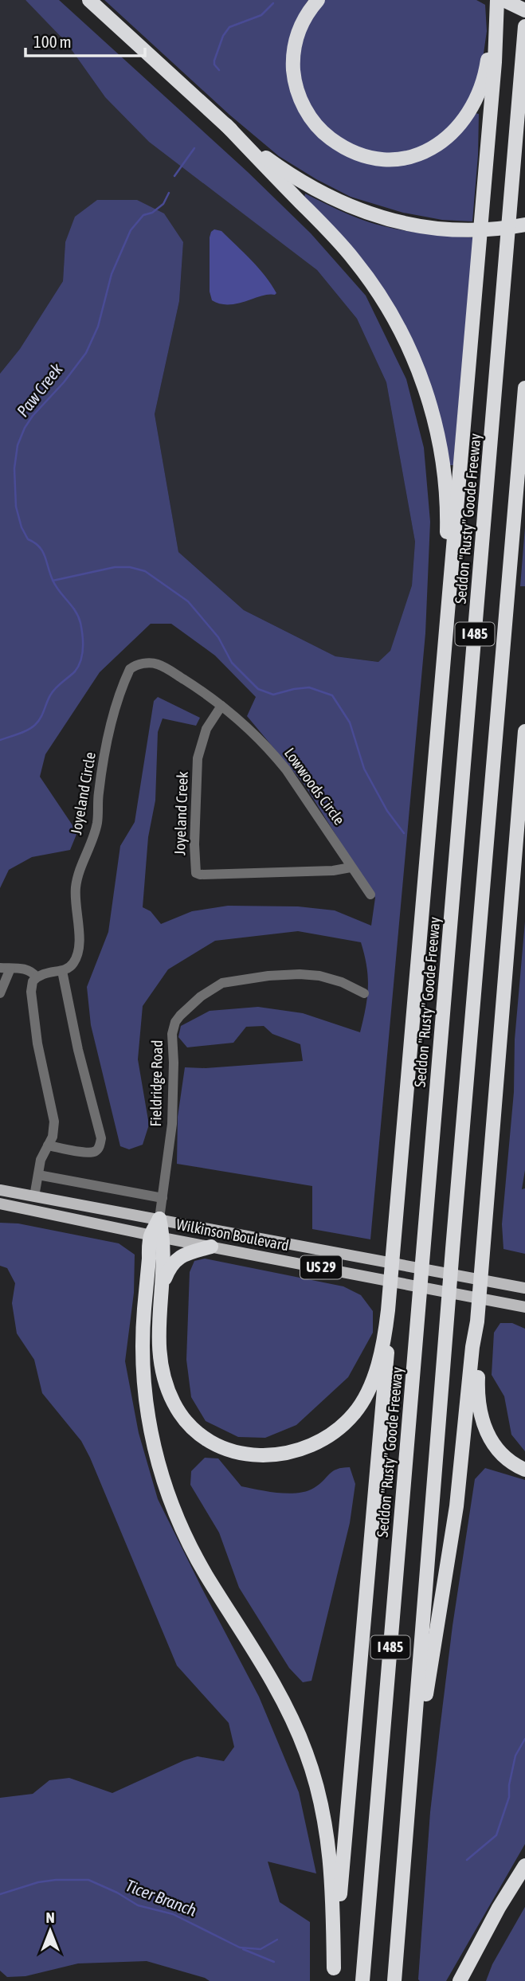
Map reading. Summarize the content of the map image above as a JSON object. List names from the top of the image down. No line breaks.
{"streets":{"highway":["Seddon \"Rusty\" Goode Freeway","I 485"],"main road":["Wilkinson Boulevard","US 29"],"street":["Lowwoods Circle","Joyeland Circle","Joyeland Creek","Fieldridge Road"]},"crossings":[["Lowwoods Circle","Joyeland Circle"],["Lowwoods Circle","Joyeland Creek"],["Joyeland Circle","Joyeland Creek"],["Fieldridge Road","Wilkinson Boulevard"]],"water":["Paw Creek","Ticer Branch"],"scale_bar":"100 m","north":"top"}
